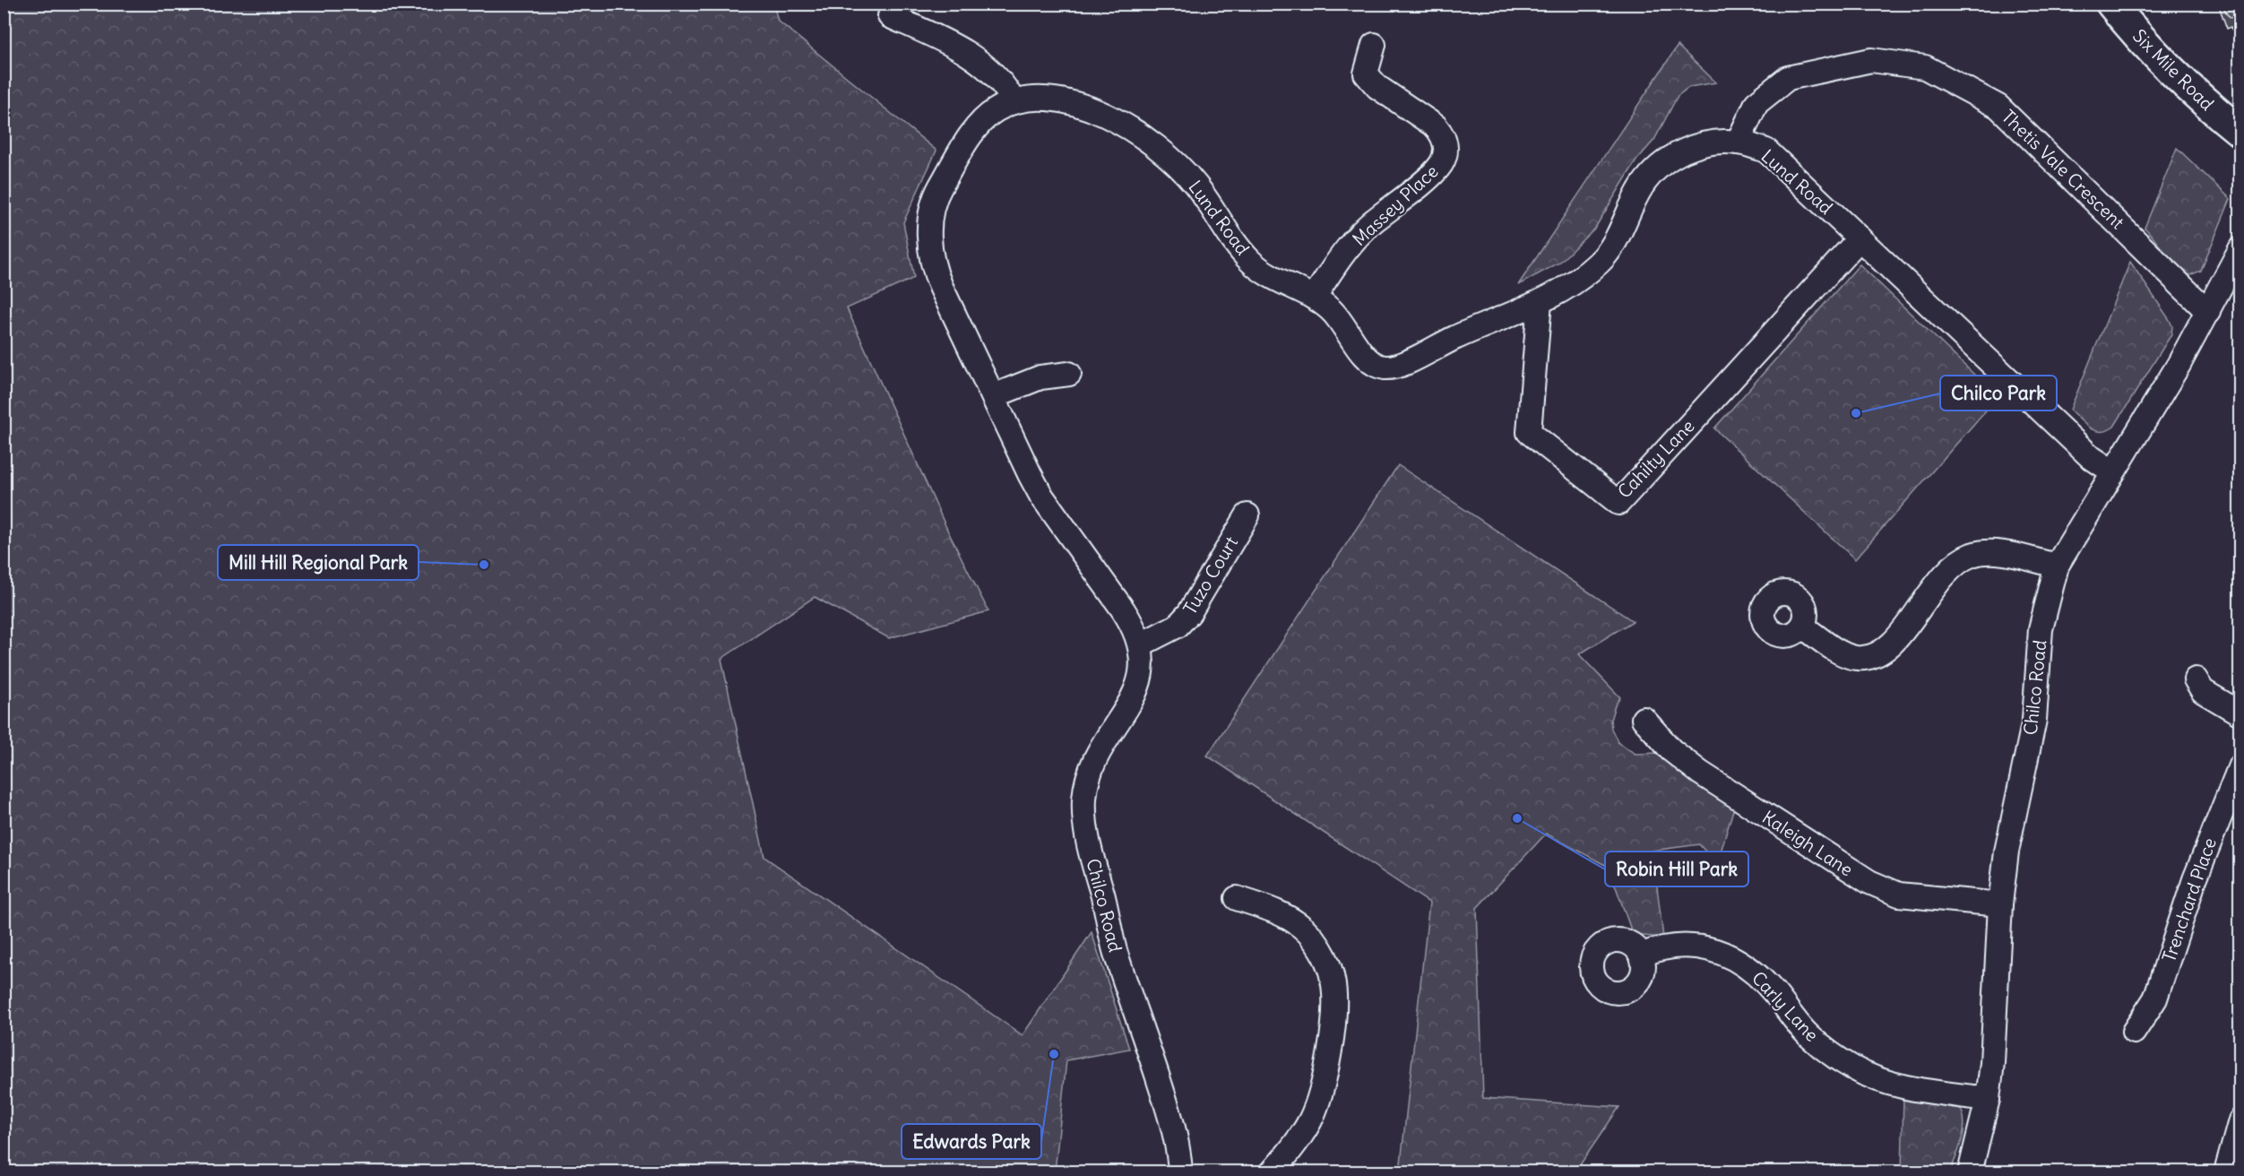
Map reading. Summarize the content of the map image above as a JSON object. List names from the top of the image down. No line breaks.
{"streets":{"main road":["Six Mile Road"],"street":["Thetis Vale Crescent","Lund Road","Massey Place","Cahilty Lane","Tuzo Court","Chilco Road","Kaleigh Lane","Trenchard Place","Carly Lane"]},"crossings":[["Thetis Vale Crescent","Lund Road"],["Thetis Vale Crescent","Chilco Road"],["Lund Road","Massey Place"],["Lund Road","Cahilty Lane"],["Lund Road","Tuzo Court"],["Lund Road","Chilco Road"],["Tuzo Court","Chilco Road"],["Chilco Road","Kaleigh Lane"],["Chilco Road","Carly Lane"]],"places":["Chilco Park","Mill Hill Regional Park","Robin Hill Park","Edwards Park"]}
